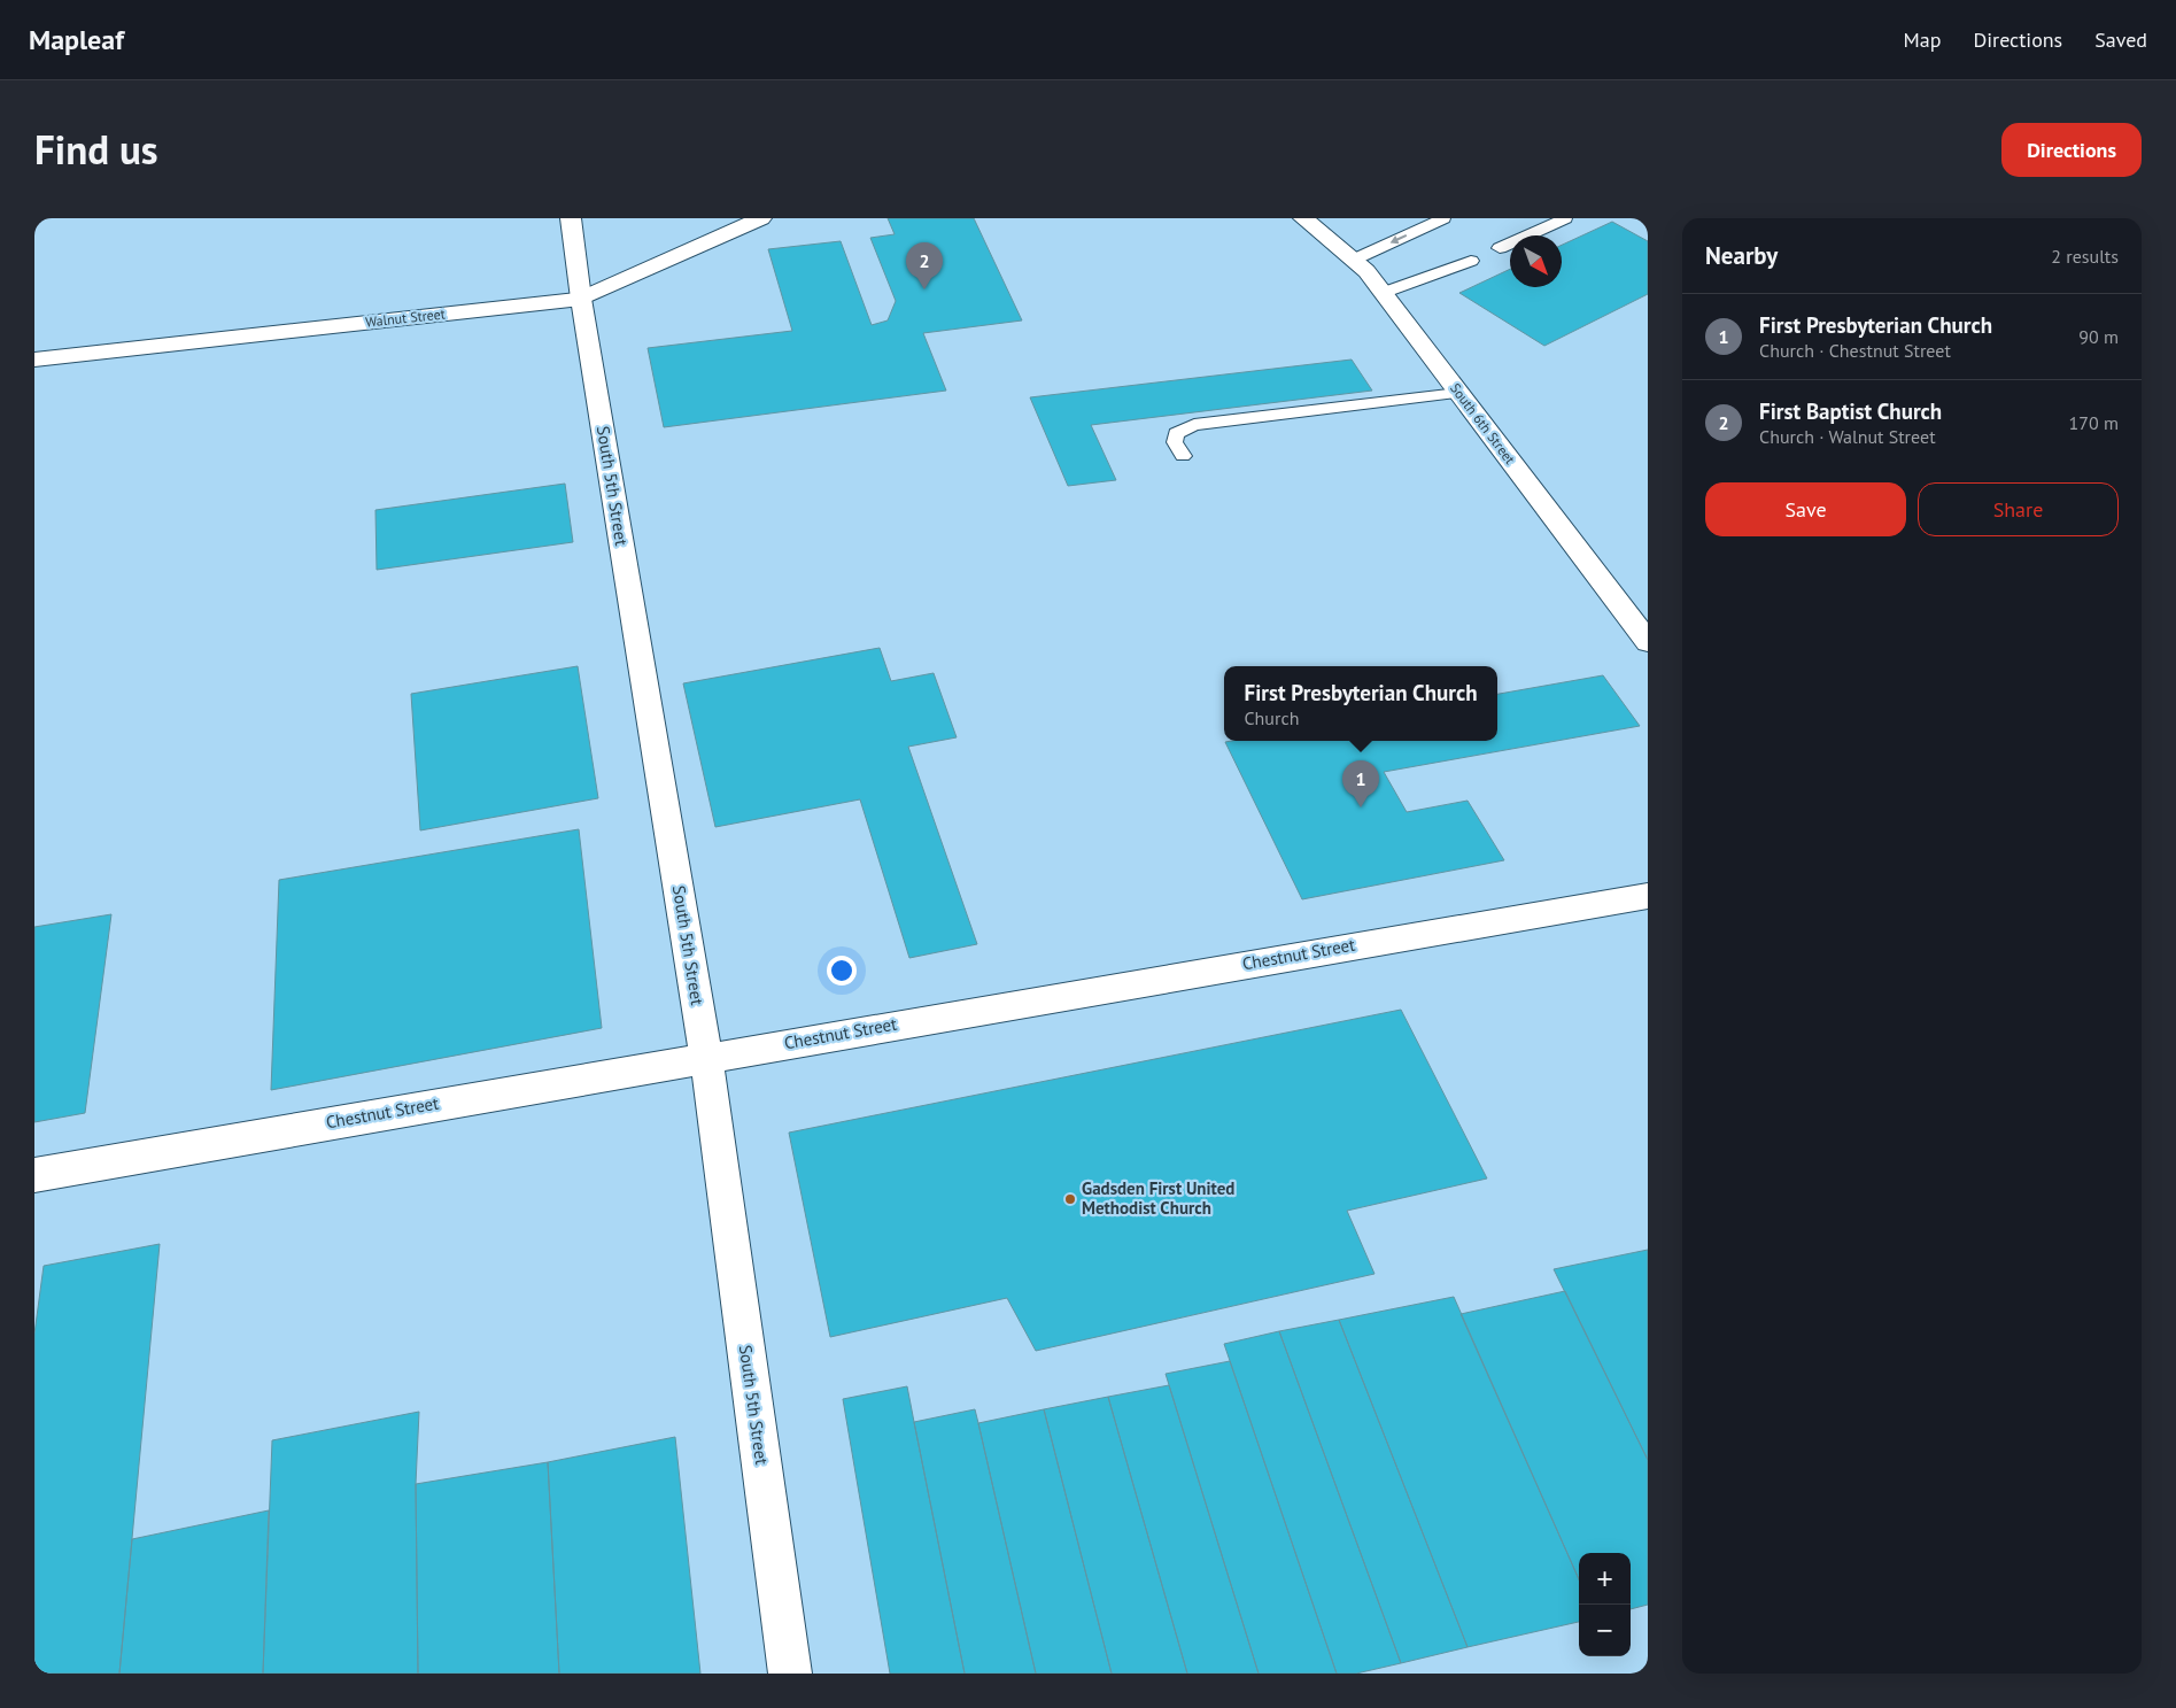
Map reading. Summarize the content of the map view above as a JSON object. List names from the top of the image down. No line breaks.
{"streets":{"street":["Walnut Street","South 6th Street","South 5th Street","Chestnut Street"]},"crossings":[["Walnut Street","South 5th Street"],["South 5th Street","Chestnut Street"]],"places":["Gadsden First United Methodist Church"],"north":"bottom right","page":{"header":"Mapleaf","nav":["Map","Directions","Saved"],"title":"Find us","buttons":["Directions",["Save","Share"]],"heading":["Nearby","2 results"],"pins":["2","1"],"list":[{"mark":"1","name":"First Presbyterian Church","note":"Church · Chestnut Street","value":"90 m"},{"mark":"2","name":"First Baptist Church","note":"Church · Walnut Street","value":"170 m"}],"popup":["First Presbyterian Church","Church"],"map_buttons":["+","−"]}}
